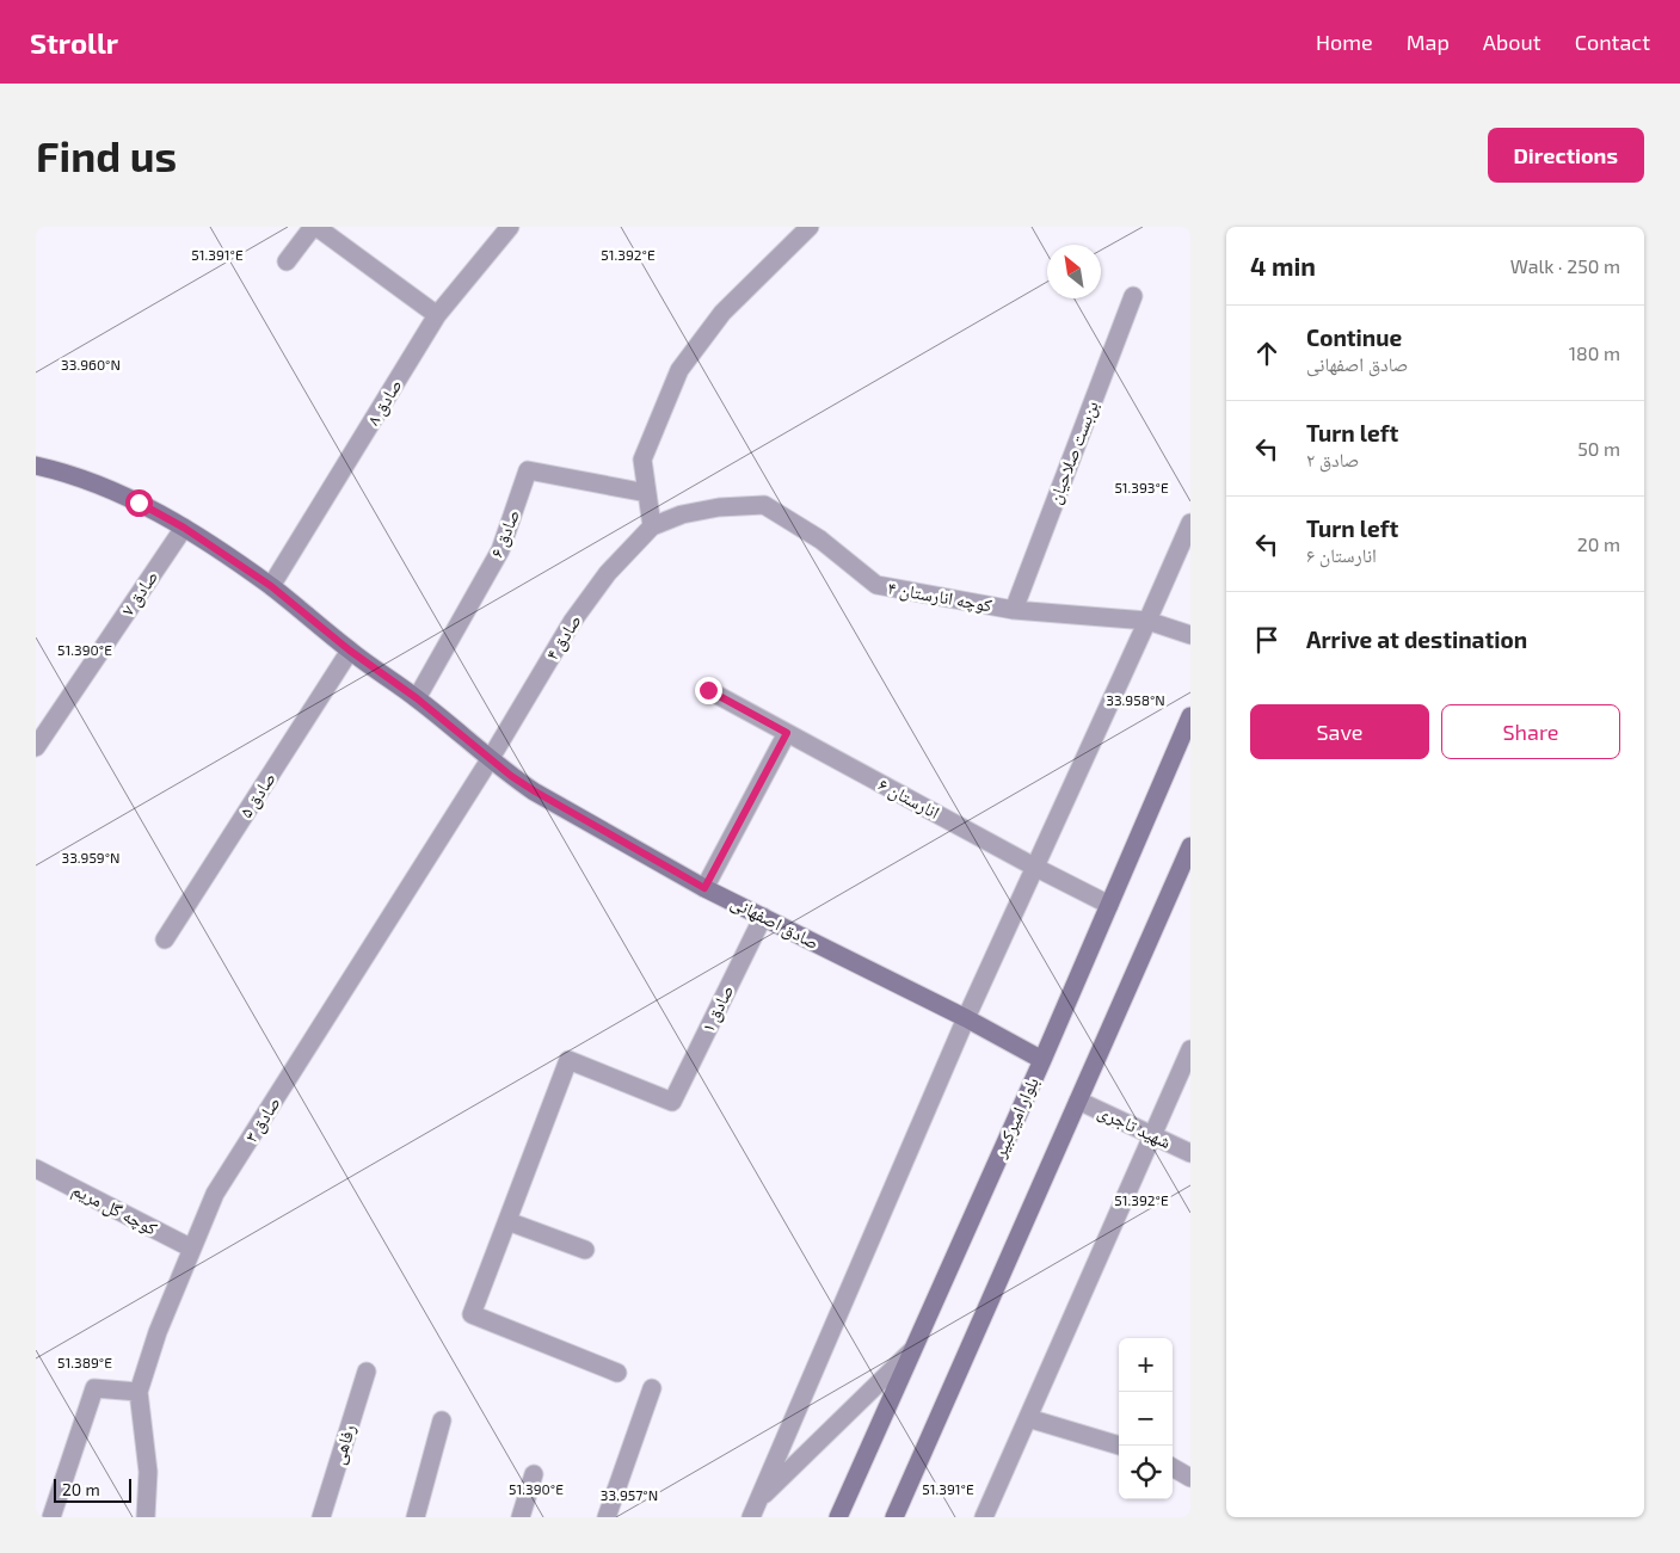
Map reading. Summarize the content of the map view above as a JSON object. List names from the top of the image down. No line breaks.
{"streets":{"main road":["صادق اصفهانی","بلوار امیرکبیر"],"street":["صادق ۸","بن‌بست صلاحیان","صادق ۶","صادق ۷","کوچه انارستان ۴","صادق ۴","صادق ۵","انارستان ۶","صادق ۱","صادق ۳","شهید تاجری","کوچه گل مریم","رفاهی"]},"crossings":[["صادق ۸","صادق اصفهانی"],["بن‌بست صلاحیان","کوچه انارستان ۴"],["صادق ۶","صادق اصفهانی"],["صادق ۷","صادق اصفهانی"],["کوچه انارستان ۴","صادق ۴"],["صادق ۴","صادق اصفهانی"],["صادق ۴","صادق ۳"],["صادق ۵","صادق اصفهانی"],["انارستان ۶","بلوار امیرکبیر"],["صادق اصفهانی","صادق ۱"],["صادق اصفهانی","بلوار امیرکبیر"],["صادق اصفهانی","صادق ۳"],["صادق ۳","کوچه گل مریم"]],"scale_bar":"20 m","north":"top left","page":{"header":"Strollr","nav":["Home","Map","About","Contact"],"buttons":["Directions",["Save","Share"]],"title":"Find us","heading":["4 min","Walk · 250 m"],"list":[["Continue","صادق اصفهانی","180 m"],["Turn left","صادق ۲","50 m"],["Turn left","انارستان ۶","20 m"],"Arrive at destination"],"map_buttons":["+","−"],"scale":"20 m"},"coordinates":["51.392°E","51.391°E","33.960°N","51.393°E","51.390°E","33.958°N","33.959°N","51.389°E","33.957°N"]}
